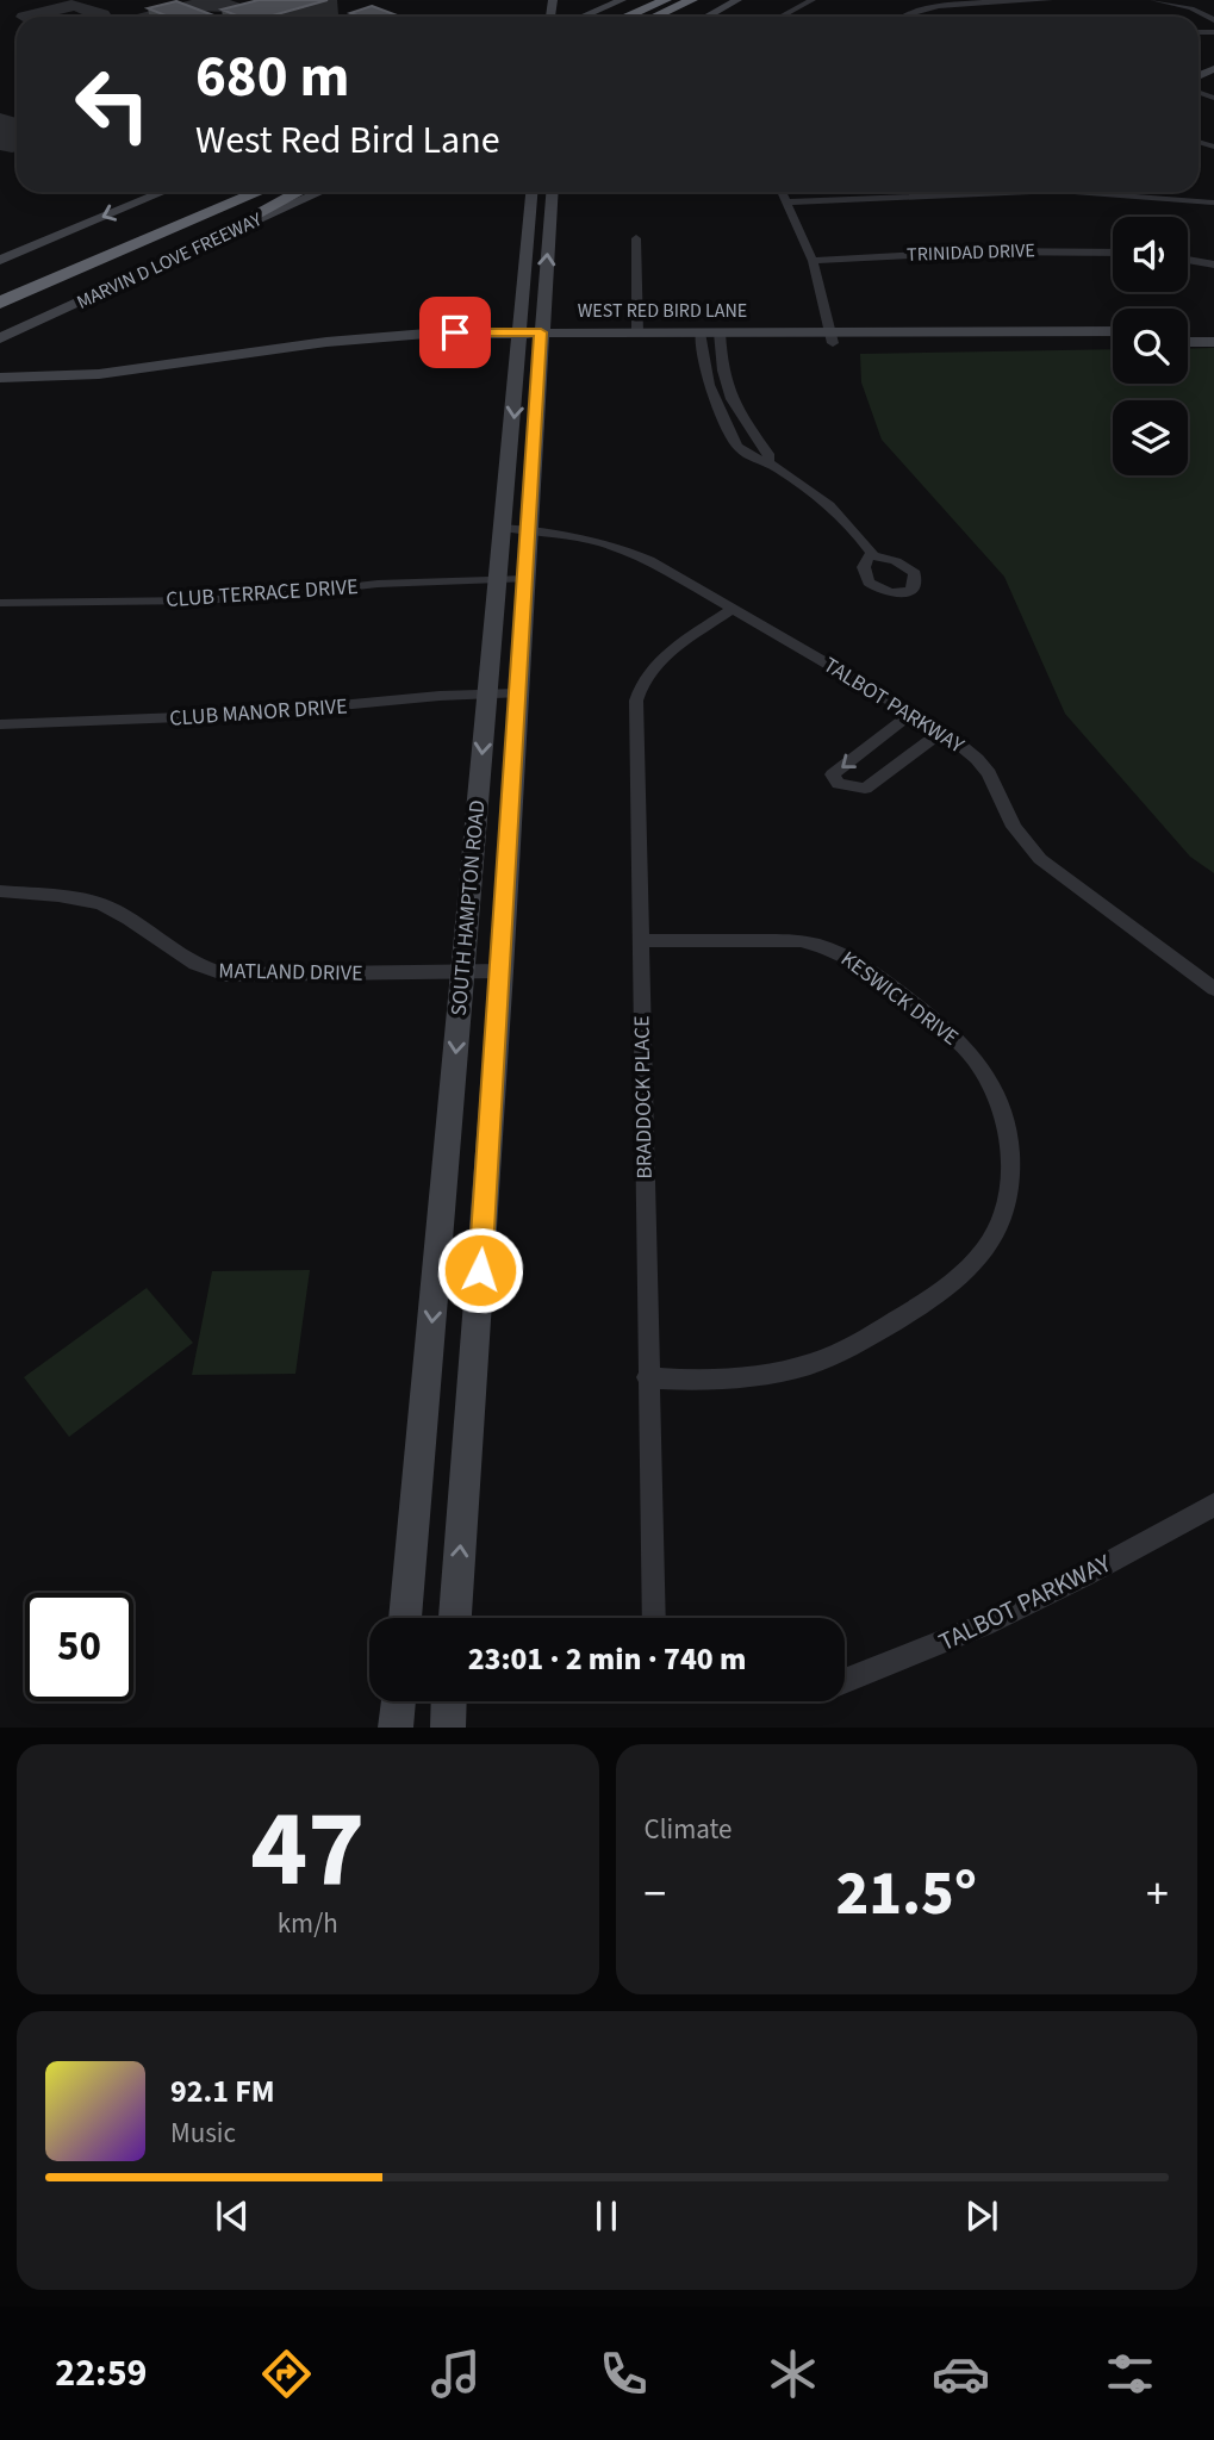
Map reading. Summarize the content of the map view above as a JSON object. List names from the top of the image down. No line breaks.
{"streets":{"highway":["MARVIN D LOVE FREEWAY"],"main road":["WEST RED BIRD LANE","SOUTH HAMPTON ROAD"],"street":["TRINIDAD DRIVE","CLUB TERRACE DRIVE","TALBOT PARKWAY","CLUB MANOR DRIVE","MATLAND DRIVE","KESWICK DRIVE","BRADDOCK PLACE"]},"crossings":[["WEST RED BIRD LANE","SOUTH HAMPTON ROAD"],["CLUB TERRACE DRIVE","SOUTH HAMPTON ROAD"],["TALBOT PARKWAY","SOUTH HAMPTON ROAD"],["TALBOT PARKWAY","BRADDOCK PLACE"],["CLUB MANOR DRIVE","SOUTH HAMPTON ROAD"],["SOUTH HAMPTON ROAD","MATLAND DRIVE"],["KESWICK DRIVE","BRADDOCK PLACE"]],"page":{"turn":["680 m","West Red Bird Lane"],"limit":"50","trip":"23:01 · 2 min · 740 m","tile":[["47","km/h"],"Climate"],"heat":["−","21.5°","+"],"song":["92.1 FM","Music"],"tabs":"22:59"}}
